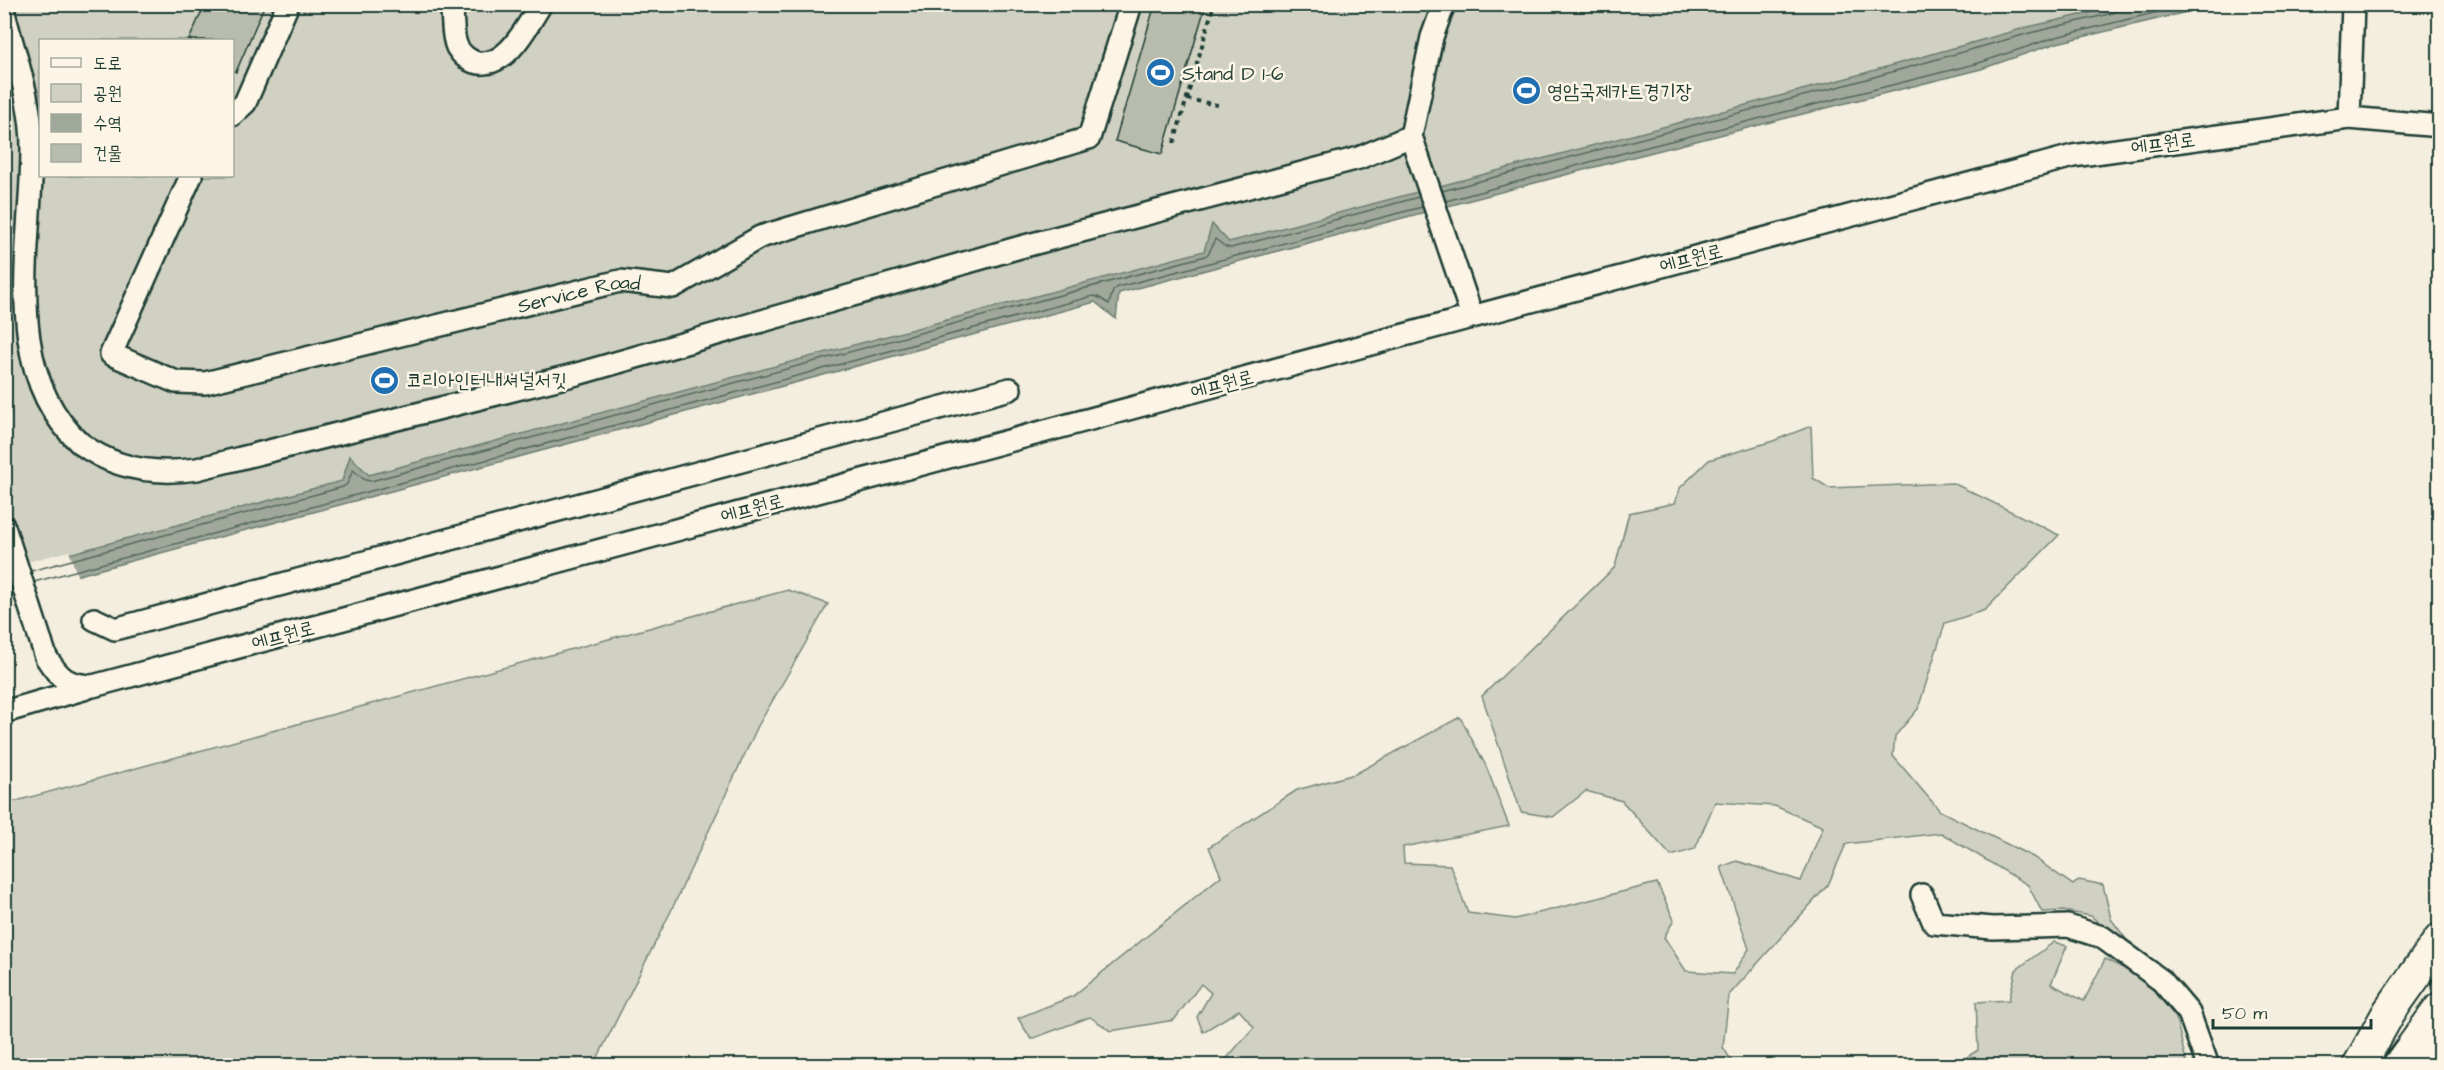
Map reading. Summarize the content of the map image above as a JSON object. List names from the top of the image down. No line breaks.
{"streets":{"street":["에프원로","Service Road"]},"places":{"sports":["Stand D 1-6","영암국제카트경기장","코리아인터내셔널서킷"]},"legend":["도로","공원","수역","건물"],"scale_bar":"50 m"}
